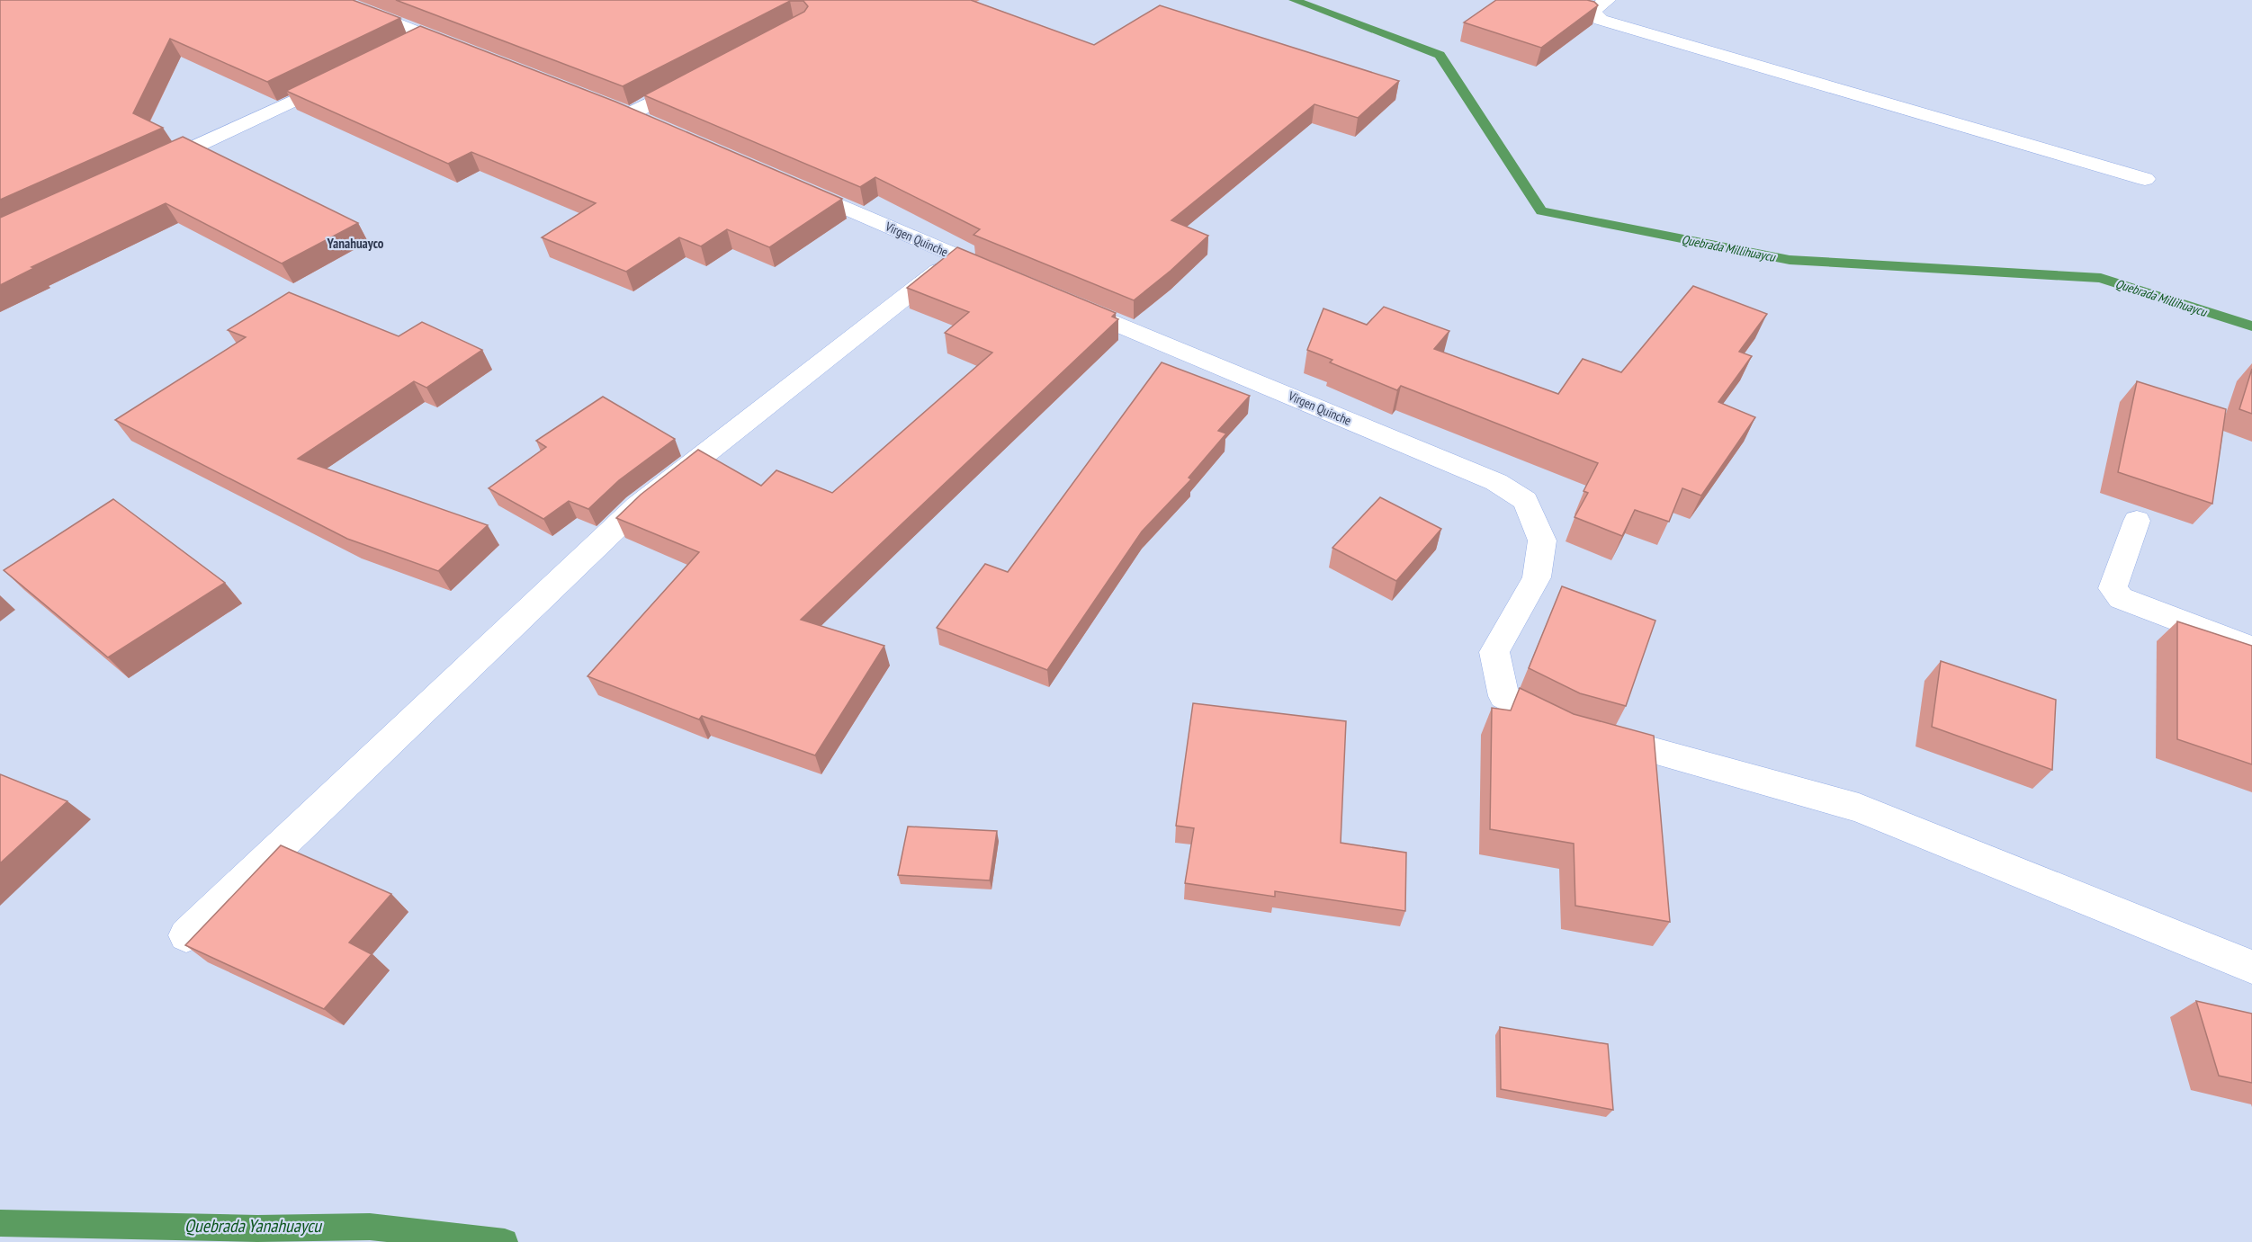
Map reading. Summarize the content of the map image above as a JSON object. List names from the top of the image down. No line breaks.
{"streets":{"street":["Virgen Quinche"]},"districts":["Yanahuayco"],"water":["Quebrada Millihuaycu","Quebrada Yanahuaycu"]}
